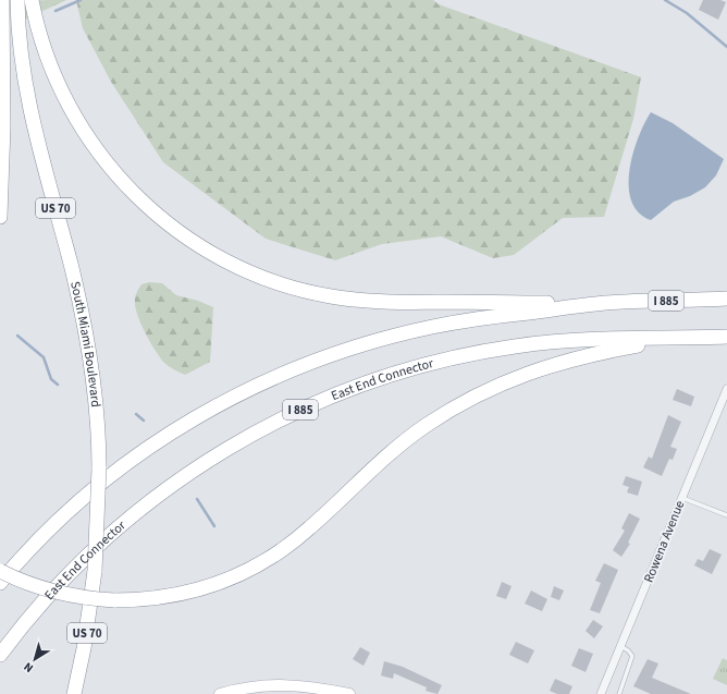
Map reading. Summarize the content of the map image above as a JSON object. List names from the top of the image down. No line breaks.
{"streets":{"highway":["US 70","I 885","South Miami Boulevard","East End Connector"],"street":["Rowena Avenue"]},"north":"bottom left"}
